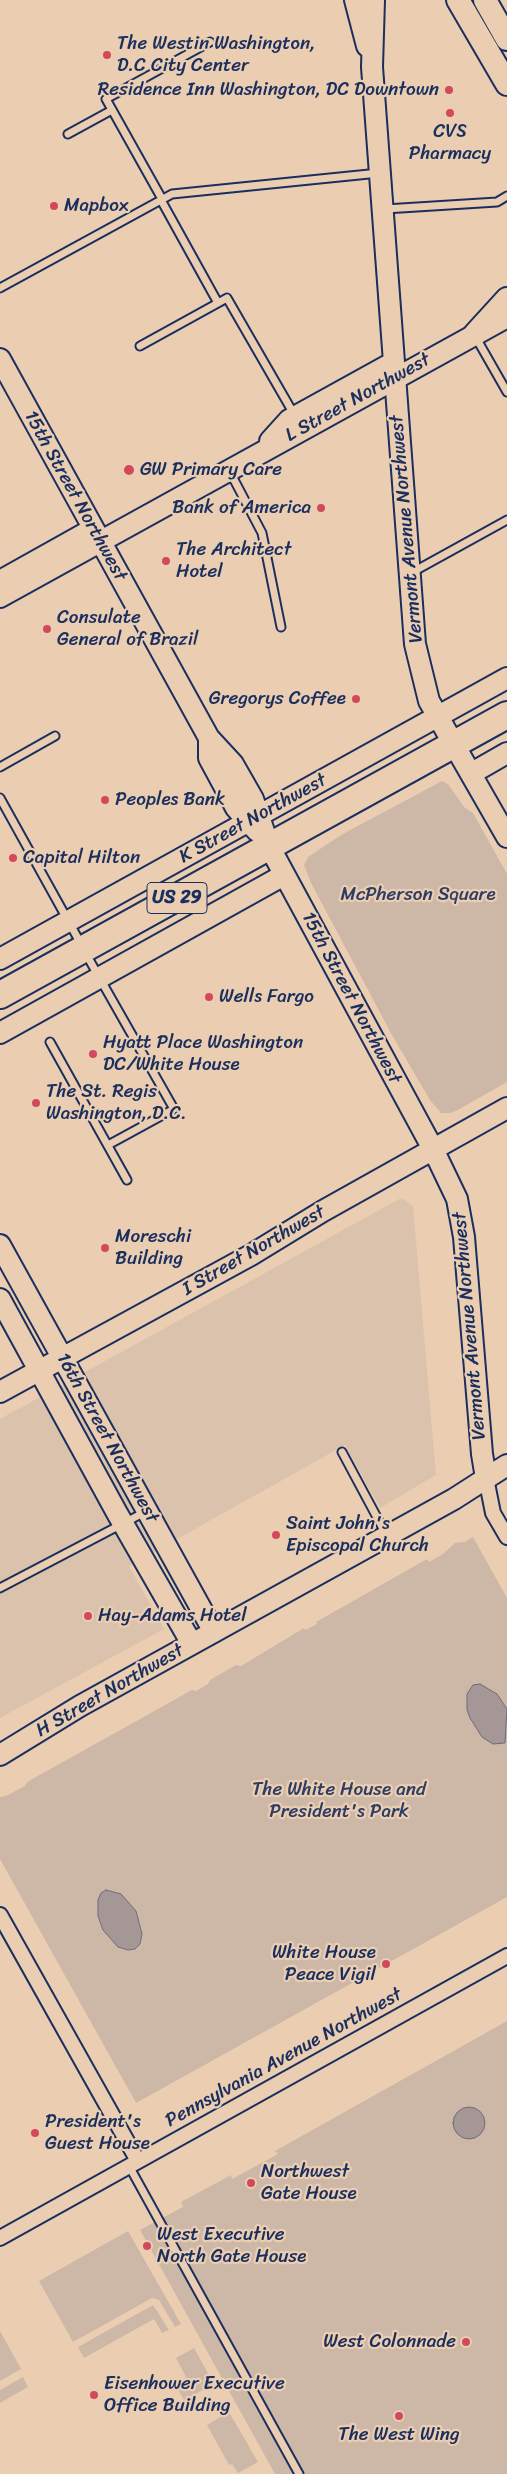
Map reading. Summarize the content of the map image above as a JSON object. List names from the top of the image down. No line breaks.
{"streets":{"highway":["K Street Northwest","US 29"],"street":["L Street Northwest","15th Street Northwest","Vermont Avenue Northwest","I Street Northwest","16th Street Northwest","H Street Northwest","Pennsylvania Avenue Northwest"]},"crossings":[["L Street Northwest","15th Street Northwest"],["L Street Northwest","Vermont Avenue Northwest"],["15th Street Northwest","Vermont Avenue Northwest"],["15th Street Northwest","K Street Northwest"],["15th Street Northwest","I Street Northwest"],["Vermont Avenue Northwest","K Street Northwest"],["Vermont Avenue Northwest","I Street Northwest"],["Vermont Avenue Northwest","H Street Northwest"],["I Street Northwest","16th Street Northwest"],["16th Street Northwest","H Street Northwest"]],"parks":["McPherson Square","The White House and President's Park"],"places":["The Westin Washington, D.C City Center","Residence Inn Washington, DC Downtown","CVS Pharmacy","Mapbox","GW Primary Care","Bank of America","The Architect Hotel","Consulate General of Brazil","Gregorys Coffee","Peoples Bank","Capital Hilton","Wells Fargo","Hyatt Place Washington DC/White House","The St. Regis Washington, D.C.","Moreschi Building","Saint John's Episcopal Church","Hay-Adams Hotel","White House Peace Vigil","President's Guest House","Northwest Gate House","West Executive North Gate House","West Colonnade","Eisenhower Executive Office Building","The West Wing"]}
